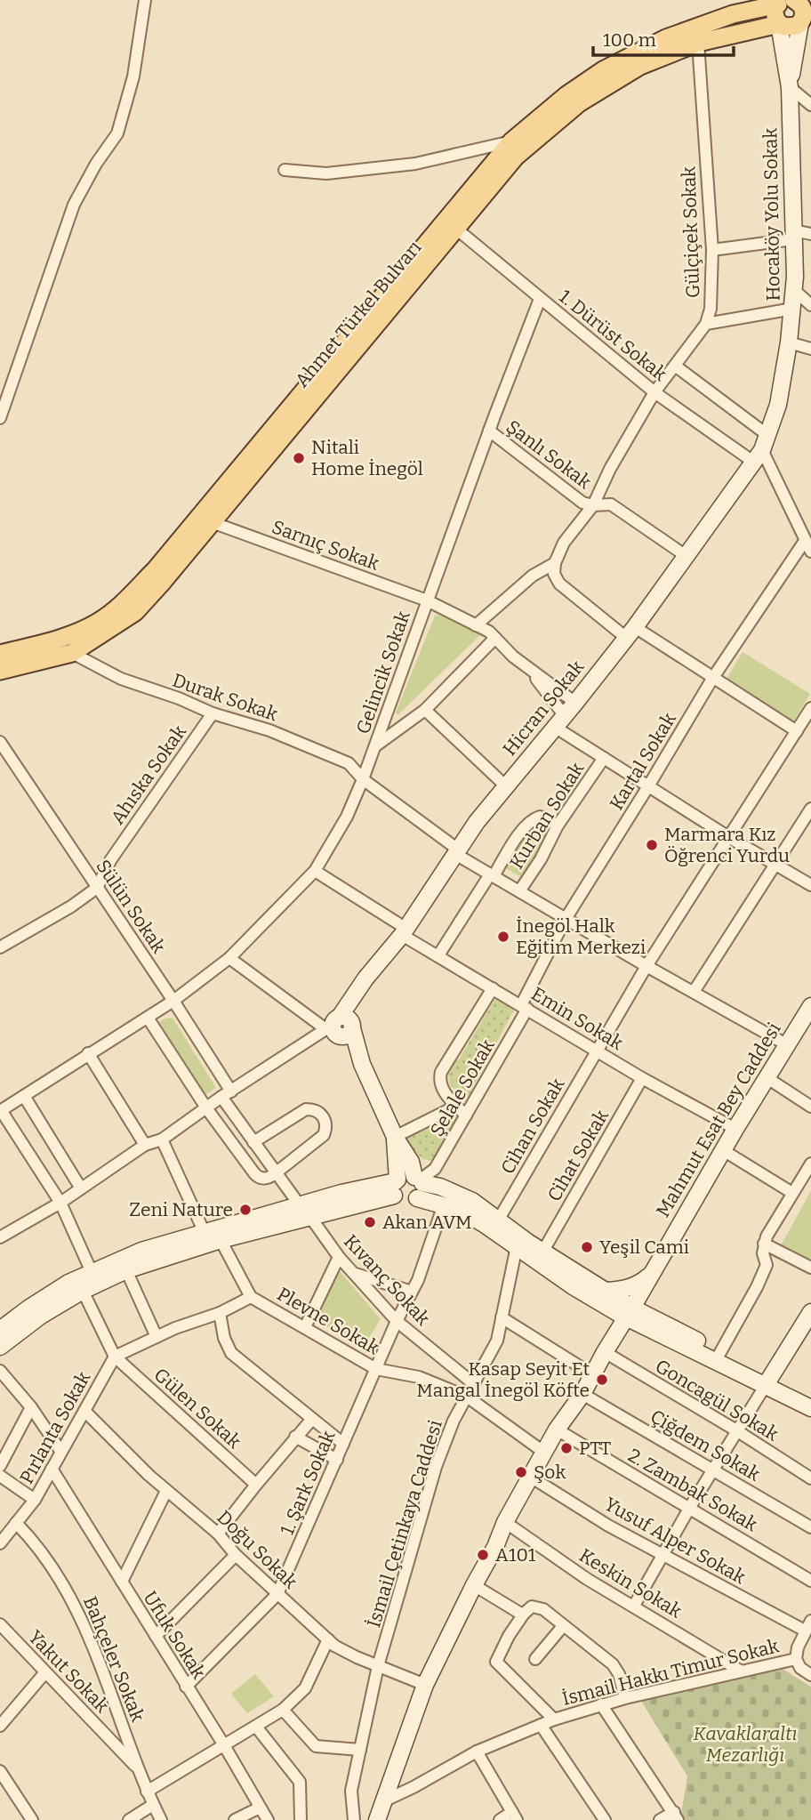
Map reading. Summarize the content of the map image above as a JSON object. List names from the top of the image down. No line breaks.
{"streets":{"main road":["Ahmet Türkel Bulvarı"],"street":["Hocaköy Yolu Sokak","Gülçiçek Sokak","1. Dürüst Sokak","Şanlı Sokak","Sarnıç Sokak","Gelincik Sokak","Durak Sokak","Hicran Sokak","Kartal Sokak","Ahıska Sokak","Kurban Sokak","Sülün Sokak","Emin Sokak","Şelale Sokak","Mahmut Esat Bey Caddesi","Cihan Sokak","Cihat Sokak","Kıvanç Sokak","Plevne Sokak","Goncagül Sokak","Gülen Sokak","Pırlanta Sokak","Çiğdem Sokak","1. Şark Sokak","2. Zambak Sokak","İsmail Çetinkaya Caddesi","Yusuf Alper Sokak","Doğu Sokak","Keskin Sokak","Ufuk Sokak","Bahçeler Sokak","Yakut Sokak","İsmail Hakkı Timur Sokak"]},"crossings":[["Hocaköy Yolu Sokak","1. Dürüst Sokak"],["Hocaköy Yolu Sokak","Hicran Sokak"],["Gülçiçek Sokak","Ahmet Türkel Bulvarı"],["Gülçiçek Sokak","1. Dürüst Sokak"],["Gülçiçek Sokak","Şanlı Sokak"],["Ahmet Türkel Bulvarı","1. Dürüst Sokak"],["Ahmet Türkel Bulvarı","Sarnıç Sokak"],["Ahmet Türkel Bulvarı","Durak Sokak"],["1. Dürüst Sokak","Gelincik Sokak"],["1. Dürüst Sokak","Hicran Sokak"],["Şanlı Sokak","Gelincik Sokak"],["Şanlı Sokak","Hicran Sokak"],["Sarnıç Sokak","Gelincik Sokak"],["Gelincik Sokak","Durak Sokak"],["Gelincik Sokak","Sülün Sokak"],["Gelincik Sokak","Emin Sokak"],["Durak Sokak","Hicran Sokak"],["Durak Sokak","Kartal Sokak"],["Durak Sokak","Ahıska Sokak"],["Durak Sokak","Kurban Sokak"],["Durak Sokak","Mahmut Esat Bey Caddesi"],["Durak Sokak","Cihan Sokak"],["Hicran Sokak","Emin Sokak"],["Kartal Sokak","Emin Sokak"],["Kartal Sokak","Şelale Sokak"],["Ahıska Sokak","Sülün Sokak"],["Sülün Sokak","Kıvanç Sokak"],["Emin Sokak","Şelale Sokak"],["Emin Sokak","Mahmut Esat Bey Caddesi"],["Emin Sokak","Cihan Sokak"],["Emin Sokak","Cihat Sokak"],["Mahmut Esat Bey Caddesi","Plevne Sokak"],["Mahmut Esat Bey Caddesi","Goncagül Sokak"],["Mahmut Esat Bey Caddesi","Çiğdem Sokak"],["Mahmut Esat Bey Caddesi","2. Zambak Sokak"],["Mahmut Esat Bey Caddesi","Yusuf Alper Sokak"],["Mahmut Esat Bey Caddesi","Doğu Sokak"],["Mahmut Esat Bey Caddesi","Keskin Sokak"],["Mahmut Esat Bey Caddesi","İsmail Hakkı Timur Sokak"],["Kıvanç Sokak","1. Şark Sokak"],["Kıvanç Sokak","İsmail Çetinkaya Caddesi"],["Plevne Sokak","1. Şark Sokak"],["Plevne Sokak","İsmail Çetinkaya Caddesi"],["Gülen Sokak","Pırlanta Sokak"],["Pırlanta Sokak","Doğu Sokak"],["Pırlanta Sokak","Ufuk Sokak"],["Pırlanta Sokak","Bahçeler Sokak"],["1. Şark Sokak","Doğu Sokak"],["1. Şark Sokak","Ufuk Sokak"],["İsmail Çetinkaya Caddesi","Doğu Sokak"],["Keskin Sokak","İsmail Hakkı Timur Sokak"],["Bahçeler Sokak","Yakut Sokak"]],"parks":["Kavaklaraltı Mezarlığı"],"places":["Nitali Home İnegöl","Marmara Kız Öğrenci Yurdu","İnegöl Halk Eğitim Merkezi","Zeni Nature","Akan AVM","Yeşil Cami","Kasap Seyit Et Mangal İnegöl Köfte","PTT","Şok","A101"],"scale_bar":"100 m"}
